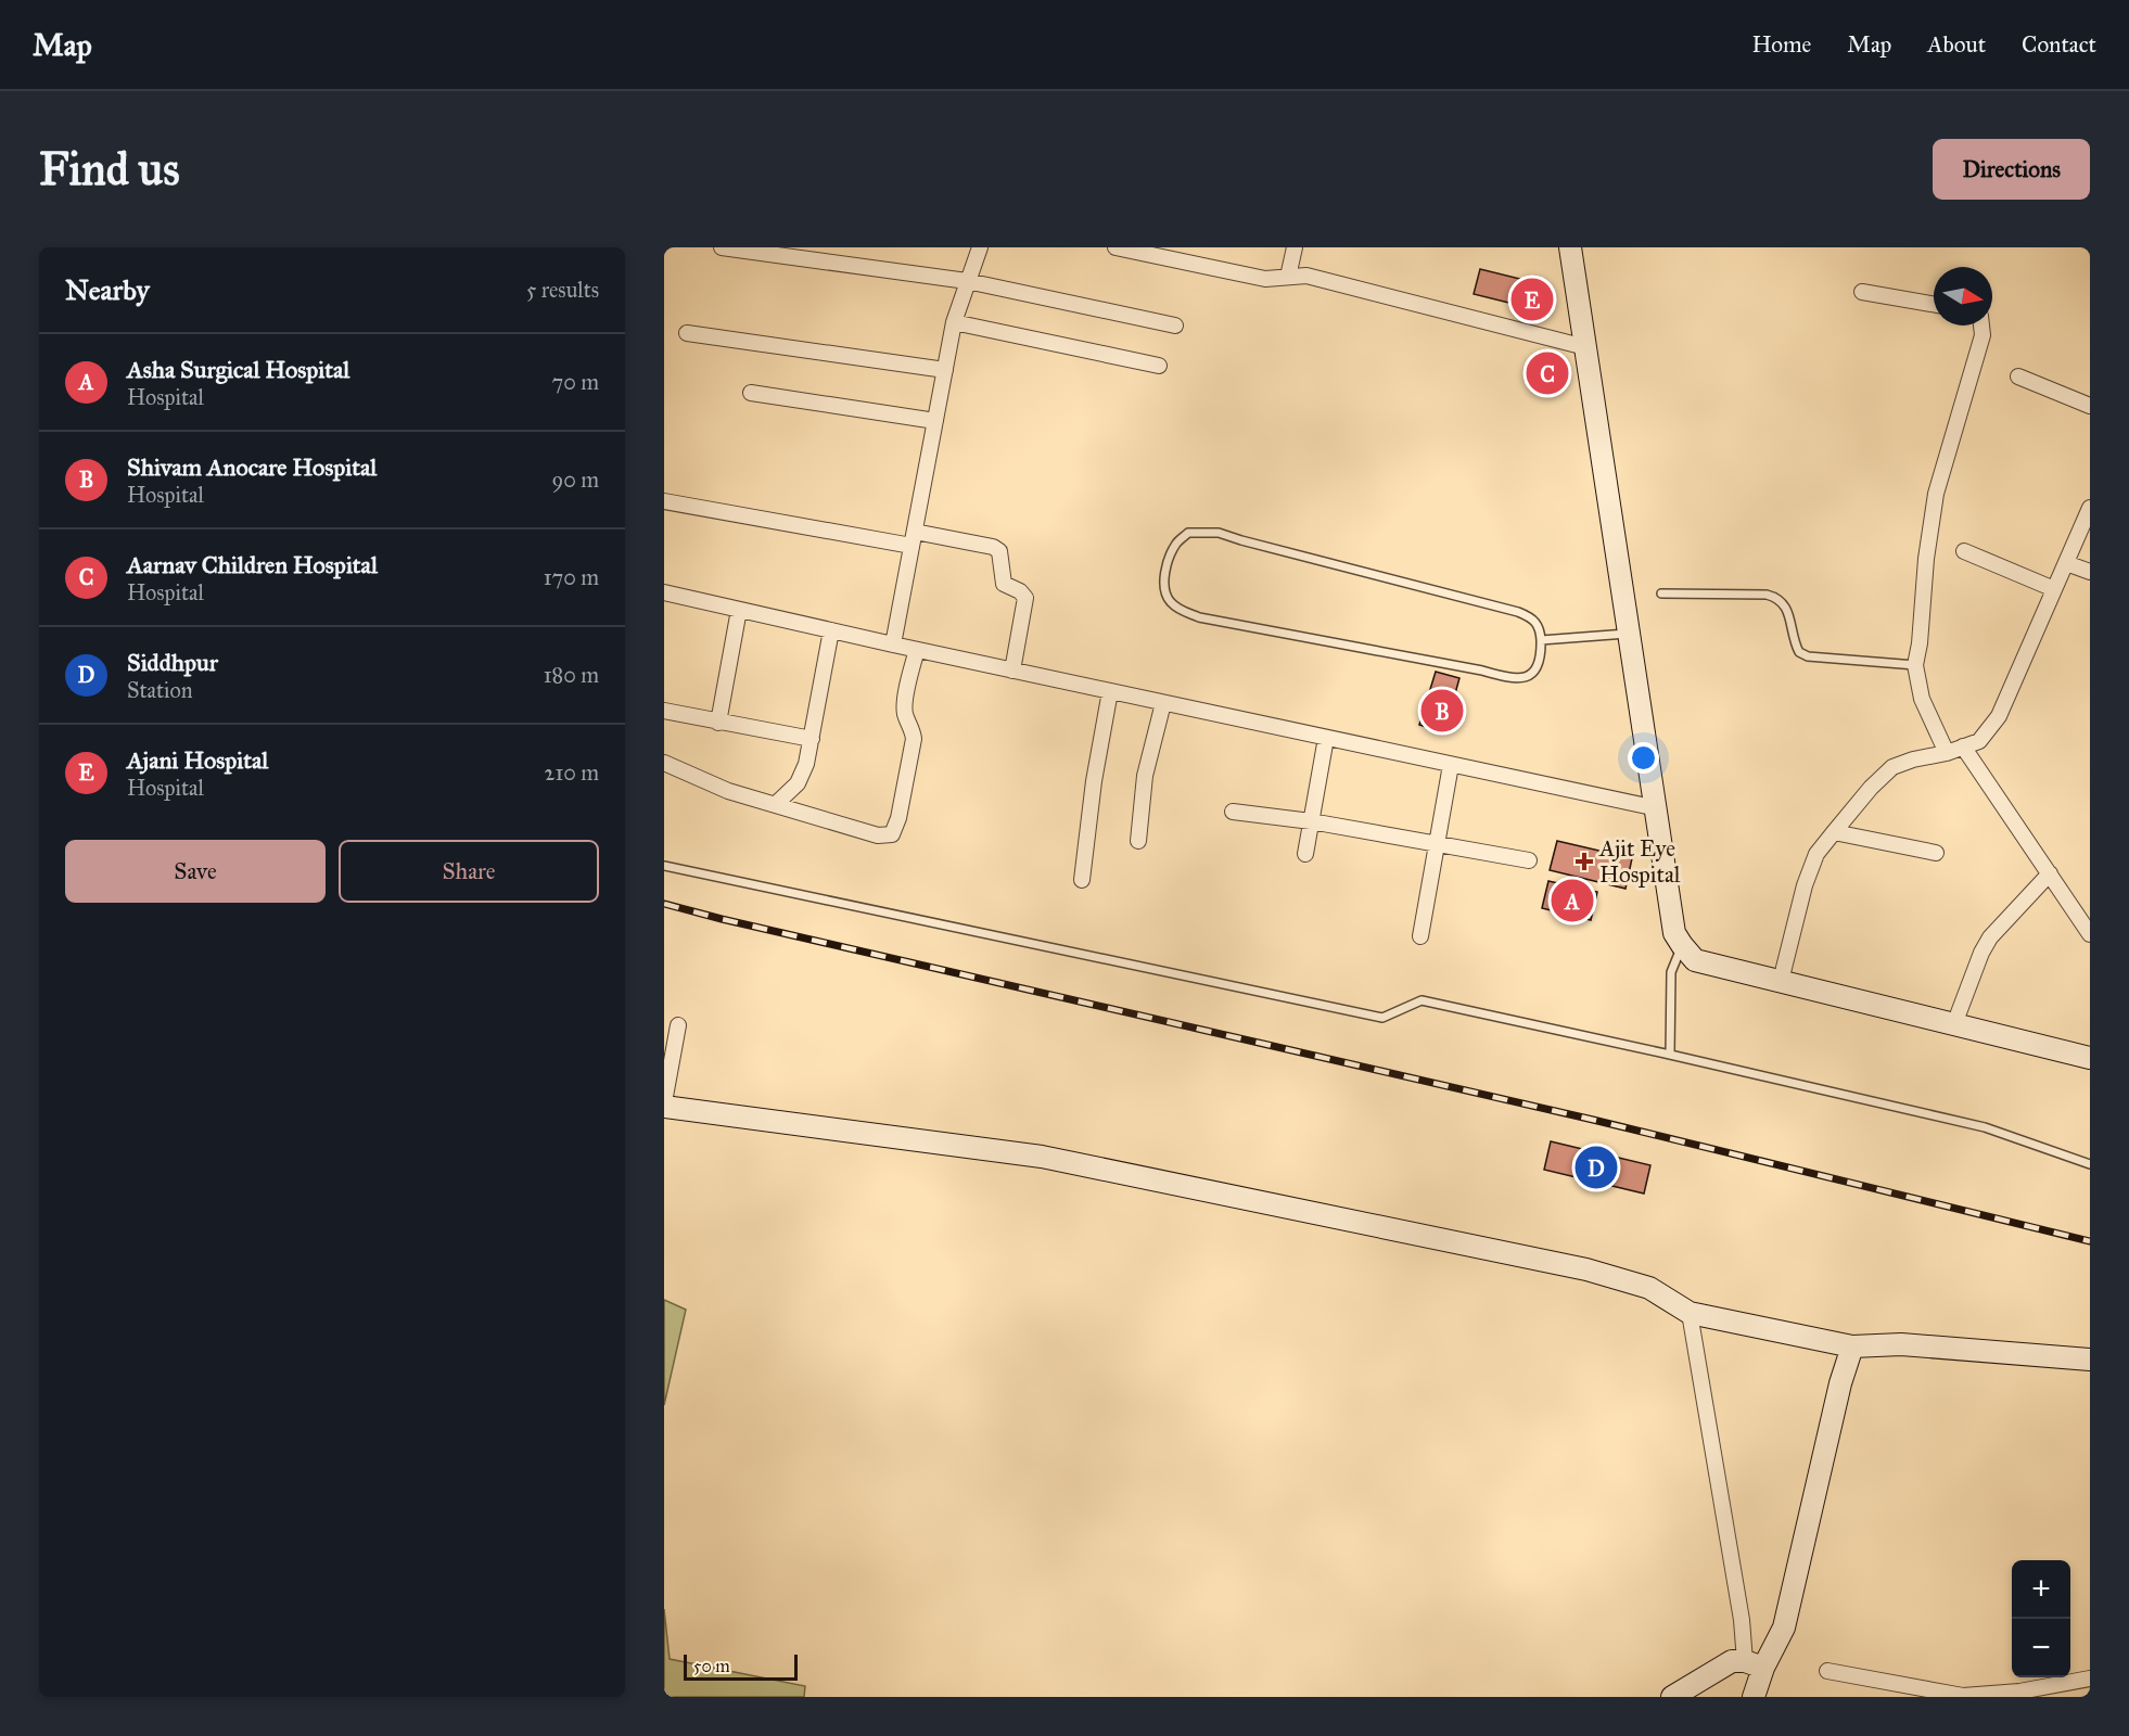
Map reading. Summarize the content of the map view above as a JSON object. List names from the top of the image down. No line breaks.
{"places":{"health":["Ajit Eye Hospital"]},"scale_bar":"50 m","north":"right","page":{"header":"Map","nav":["Home","Map","About","Contact"],"buttons":["Directions",["Save","Share"]],"title":"Find us","heading":["Nearby","5 results"],"pins":["E","C","B","A","D"],"list":[{"mark":"A","name":"Asha Surgical Hospital","note":"Hospital","value":"70 m"},{"mark":"B","name":"Shivam Anocare Hospital","note":"Hospital","value":"90 m"},{"mark":"C","name":"Aarnav Children Hospital","note":"Hospital","value":"170 m"},{"mark":"D","name":"Siddhpur","note":"Station","value":"180 m"},{"mark":"E","name":"Ajani Hospital","note":"Hospital","value":"210 m"}],"map_buttons":["+","−"],"scale":"50 m"}}
